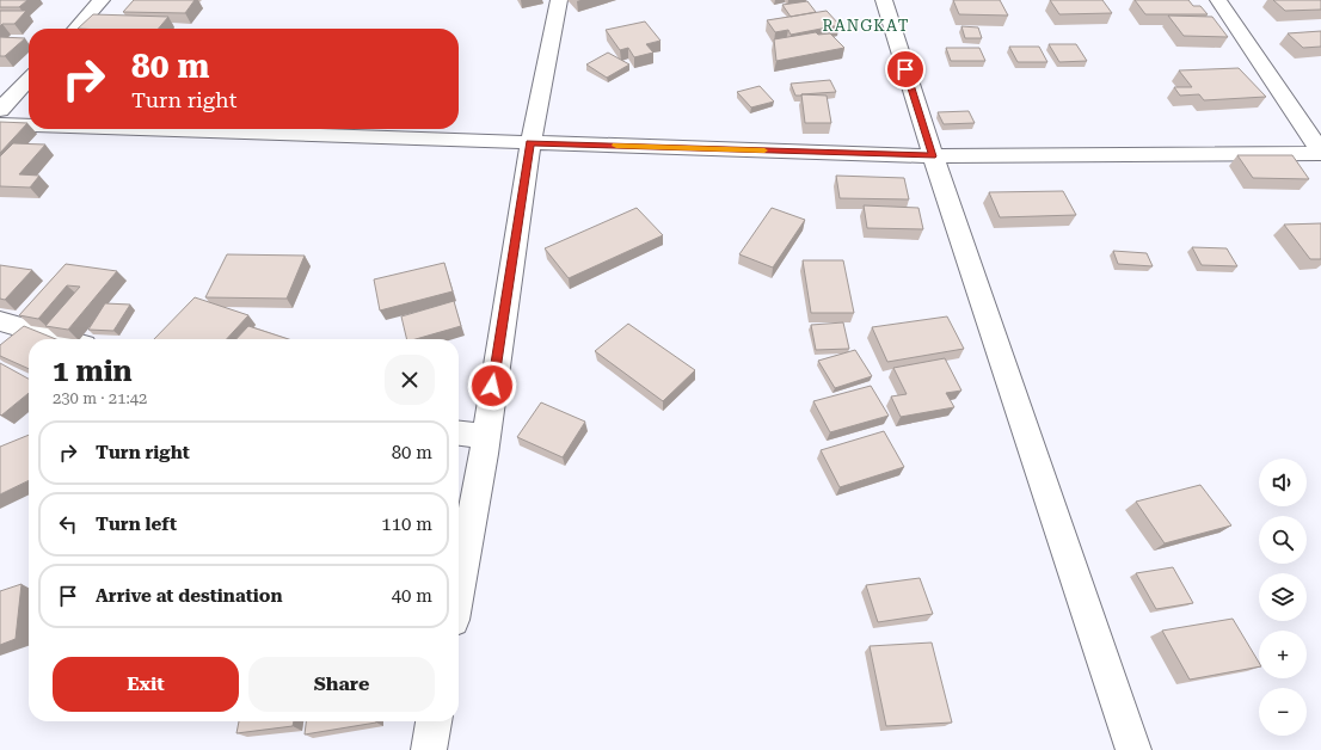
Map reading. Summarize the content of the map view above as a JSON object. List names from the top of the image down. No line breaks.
{"districts":["RANGKAT"],"page":{"turn":["80 m","Turn right"],"heading":["1 min","230 m · 21:42"],"list":[{"name":"Turn right","value":"80 m"},{"name":"Turn left","value":"110 m"},{"name":"Arrive at destination","value":"40 m"}],"map_buttons":["+","−"],"buttons":["Exit","Share"]}}
